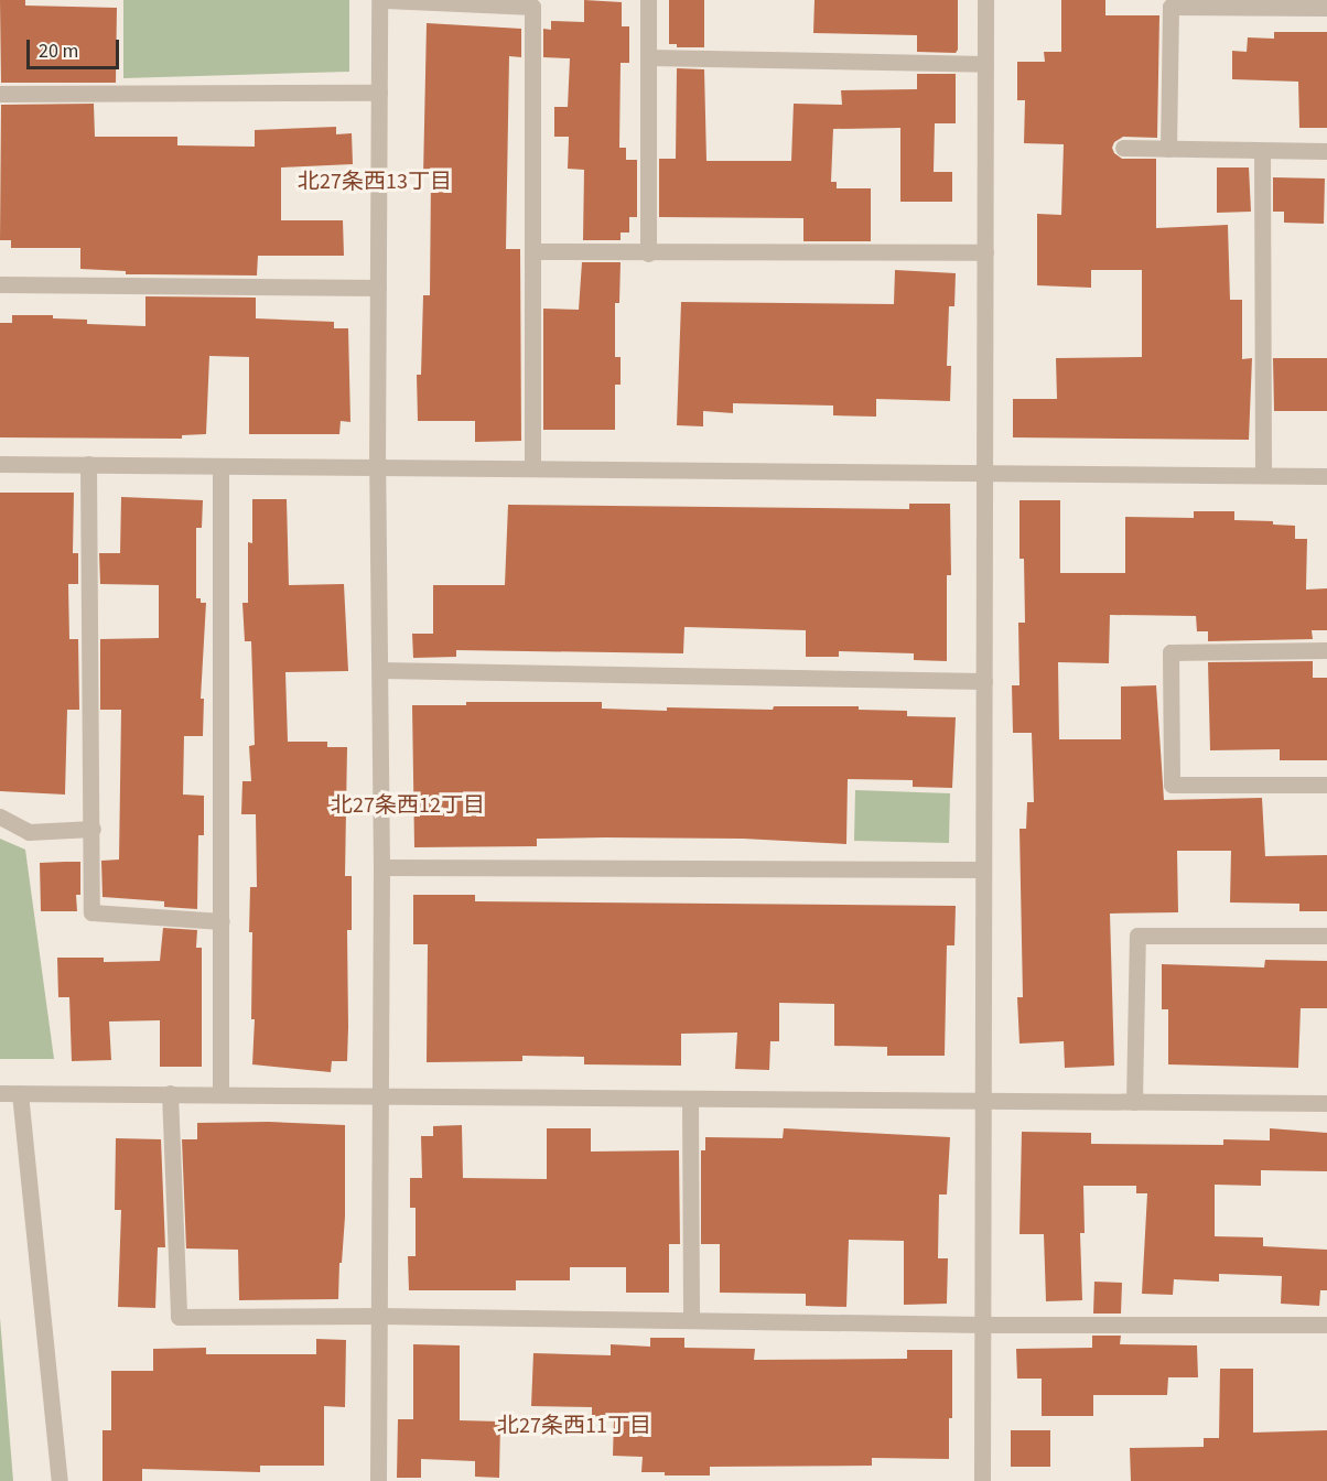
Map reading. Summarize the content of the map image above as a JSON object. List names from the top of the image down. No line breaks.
{"districts":["北27条西13丁目","北27条西12丁目","北27条西11丁目"],"scale_bar":"20 m"}
